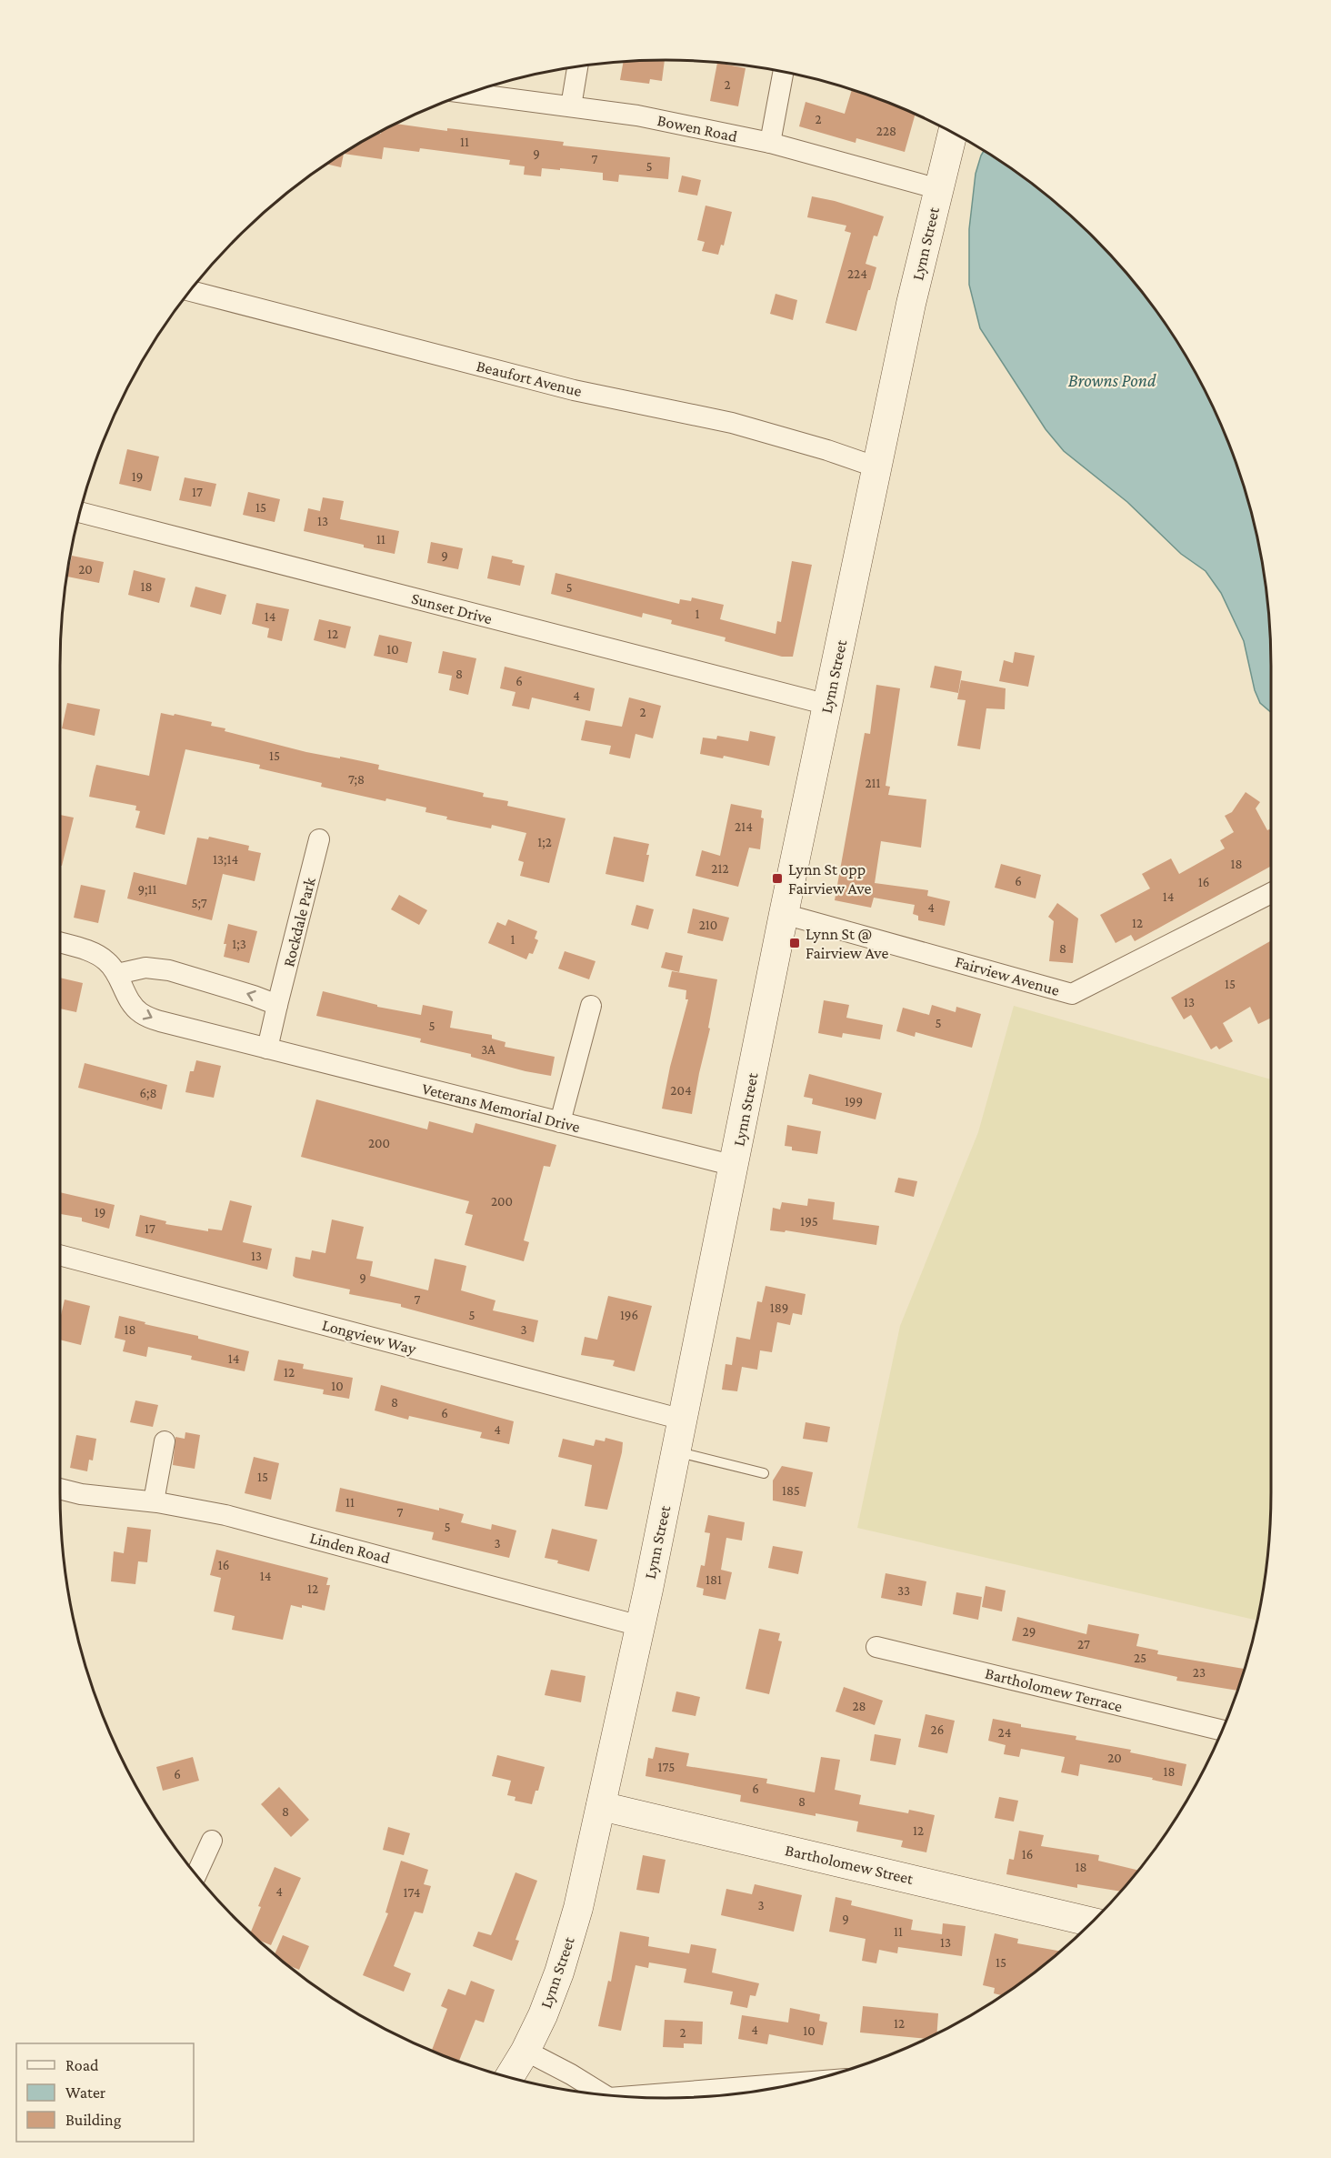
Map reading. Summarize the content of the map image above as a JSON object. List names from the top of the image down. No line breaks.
{"streets":{"main road":["Lynn Street","Bartholomew Street"],"street":["Bowen Road","Beaufort Avenue","Sunset Drive","Rockdale Park","Fairview Avenue","Veterans Memorial Drive","Longview Way","Linden Road","Bartholomew Terrace"]},"crossings":[["Bowen Road","Lynn Street"],["Lynn Street","Beaufort Avenue"],["Lynn Street","Sunset Drive"],["Lynn Street","Fairview Avenue"],["Lynn Street","Veterans Memorial Drive"],["Lynn Street","Longview Way"],["Lynn Street","Linden Road"],["Lynn Street","Bartholomew Street"]],"water":["Browns Pond"],"places":{"transit":["Lynn St opp Fairview Ave","Lynn St @ Fairview Ave"]},"house_numbers":["2","2","228","11","9","7","5","224","19","17","15","13","11","9","20","18","5","1","14","12","10","8","6","4","2","15","7;8","211","214","1;2","13;14","18","212","6","16","9;11","14","5;7","4","12","210","1","1;3","8","15","13","5","5","3A","204","6;8","199","200","200","19","195","17","13","9","7","189","5","196","18","3","14","12","10","8","6","4","15","185","11","7","5","3","16","14","181","12","33","29","27","25","23","28","26","24","20","175","18","6","6","8","8","12","16","18","4","174","3","9","11","13","15","12","4","10","2"],"legend":["Road","Water","Building"]}
